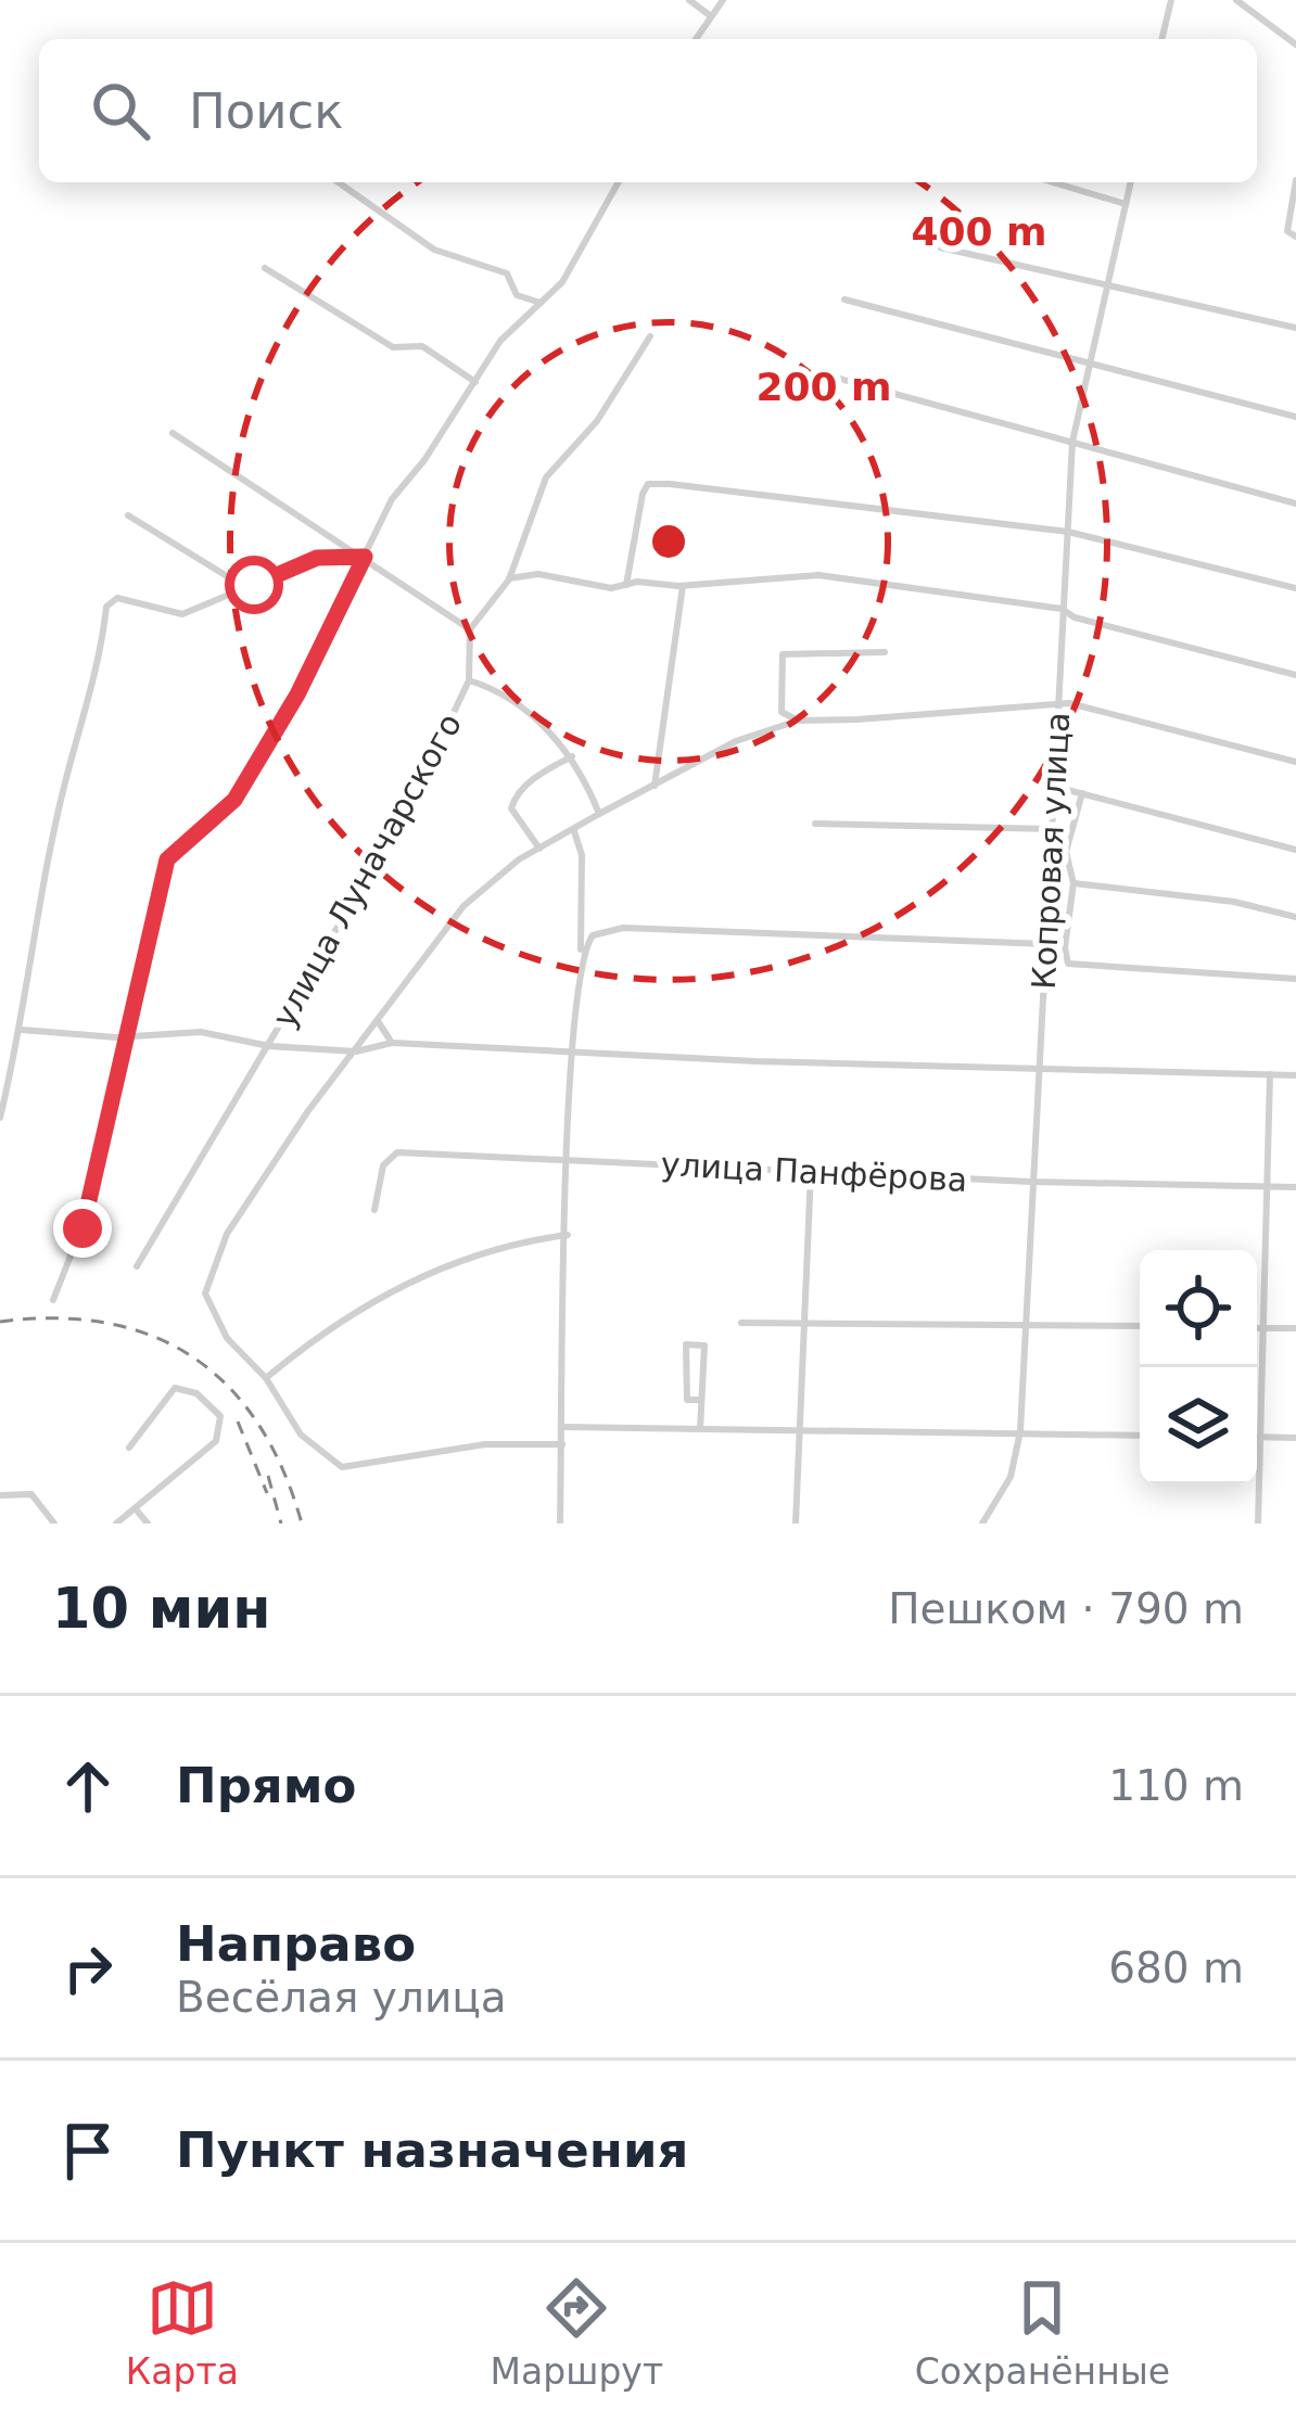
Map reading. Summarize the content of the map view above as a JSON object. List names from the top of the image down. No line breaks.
{"streets":{"street":["Копровая улица","улица Луначарского","улица Панфёрова"]},"crossings":[["Копровая улица","улица Панфёрова"]],"page":{"search":"Поиск","heading":["10 мин","Пешком · 790 m"],"list":[["Прямо","110 m"],["Направо","Весёлая улица","680 m"],"Пункт назначения"],"nav":["Карта","Маршрут","Сохранённые"]},"rings":["400 m","200 m"]}
